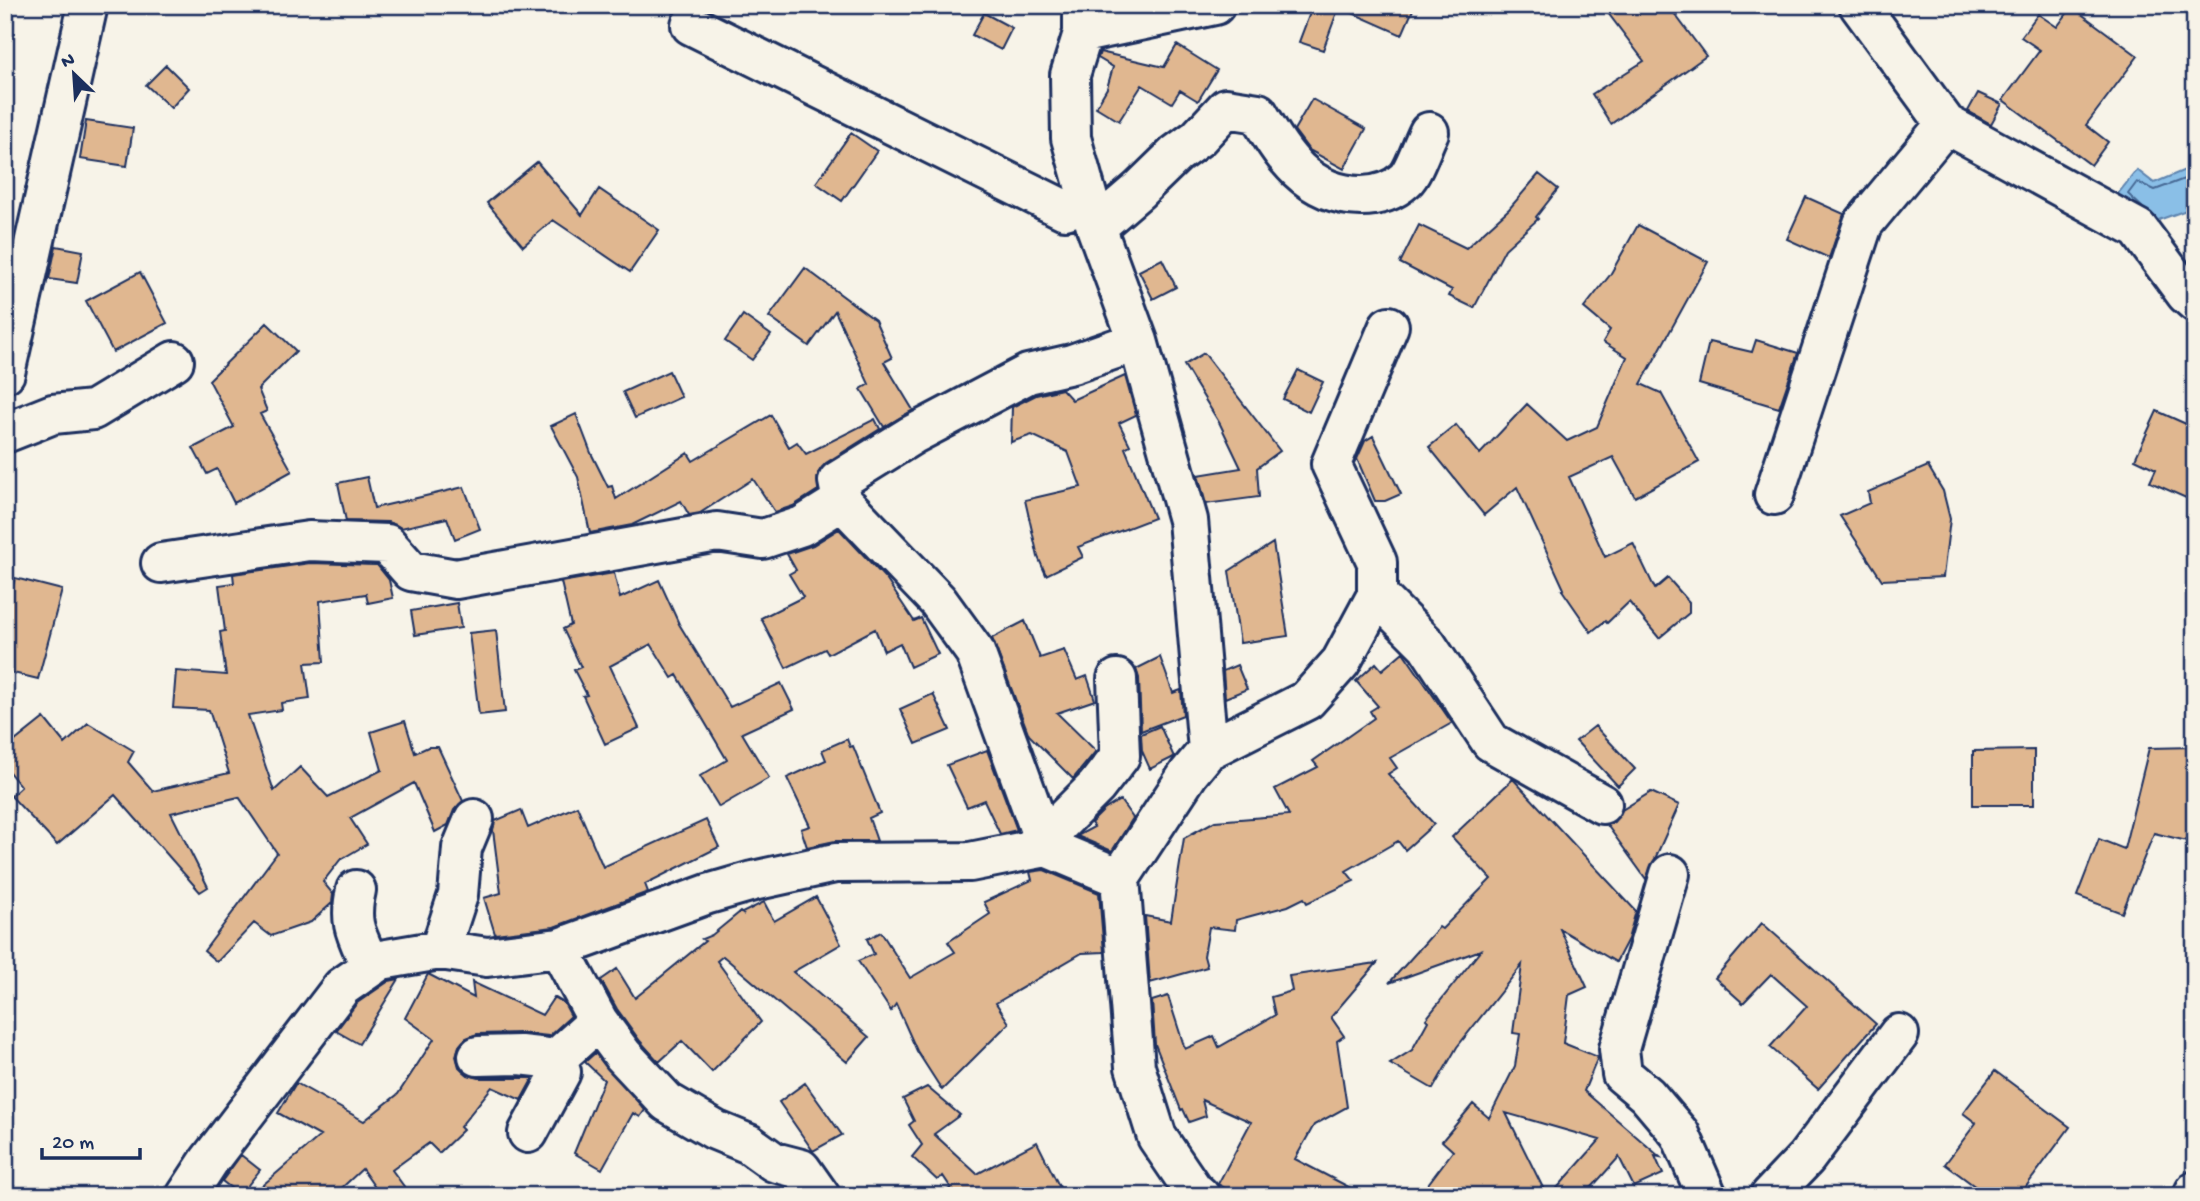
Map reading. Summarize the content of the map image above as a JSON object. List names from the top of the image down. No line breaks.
{"scale_bar":"20 m","north":"top left"}
